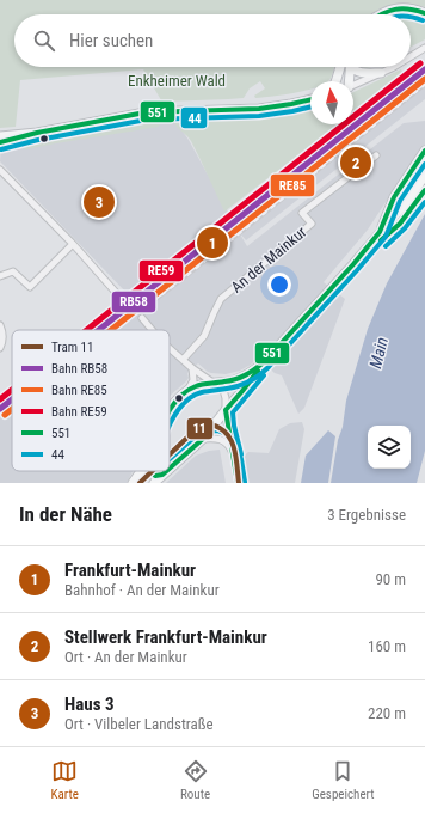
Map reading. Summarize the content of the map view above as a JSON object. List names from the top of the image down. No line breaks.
{"streets":{"street":["An der Mainkur"]},"water":["Main"],"parks":["Enkheimer Wald"],"lines":["transit line 551","transit line 44","rail line RE59","rail line RB58","rail line RE85","tram line 11"],"legend":["Tram 11","Bahn RB58","Bahn RE85","Bahn RE59","551","44"],"north":"top","page":{"search":"Hier suchen","pins":["2","3","1"],"heading":["In der Nähe","3 Ergebnisse"],"list":[{"mark":"1","name":"Frankfurt-Mainkur","note":"Bahnhof · An der Mainkur","value":"90 m"},{"mark":"2","name":"Stellwerk Frankfurt-Mainkur","note":"Ort · An der Mainkur","value":"160 m"},{"mark":"3","name":"Haus 3","note":"Ort · Vilbeler Landstraße","value":"220 m"}],"nav":["Karte","Route","Gespeichert"]}}
